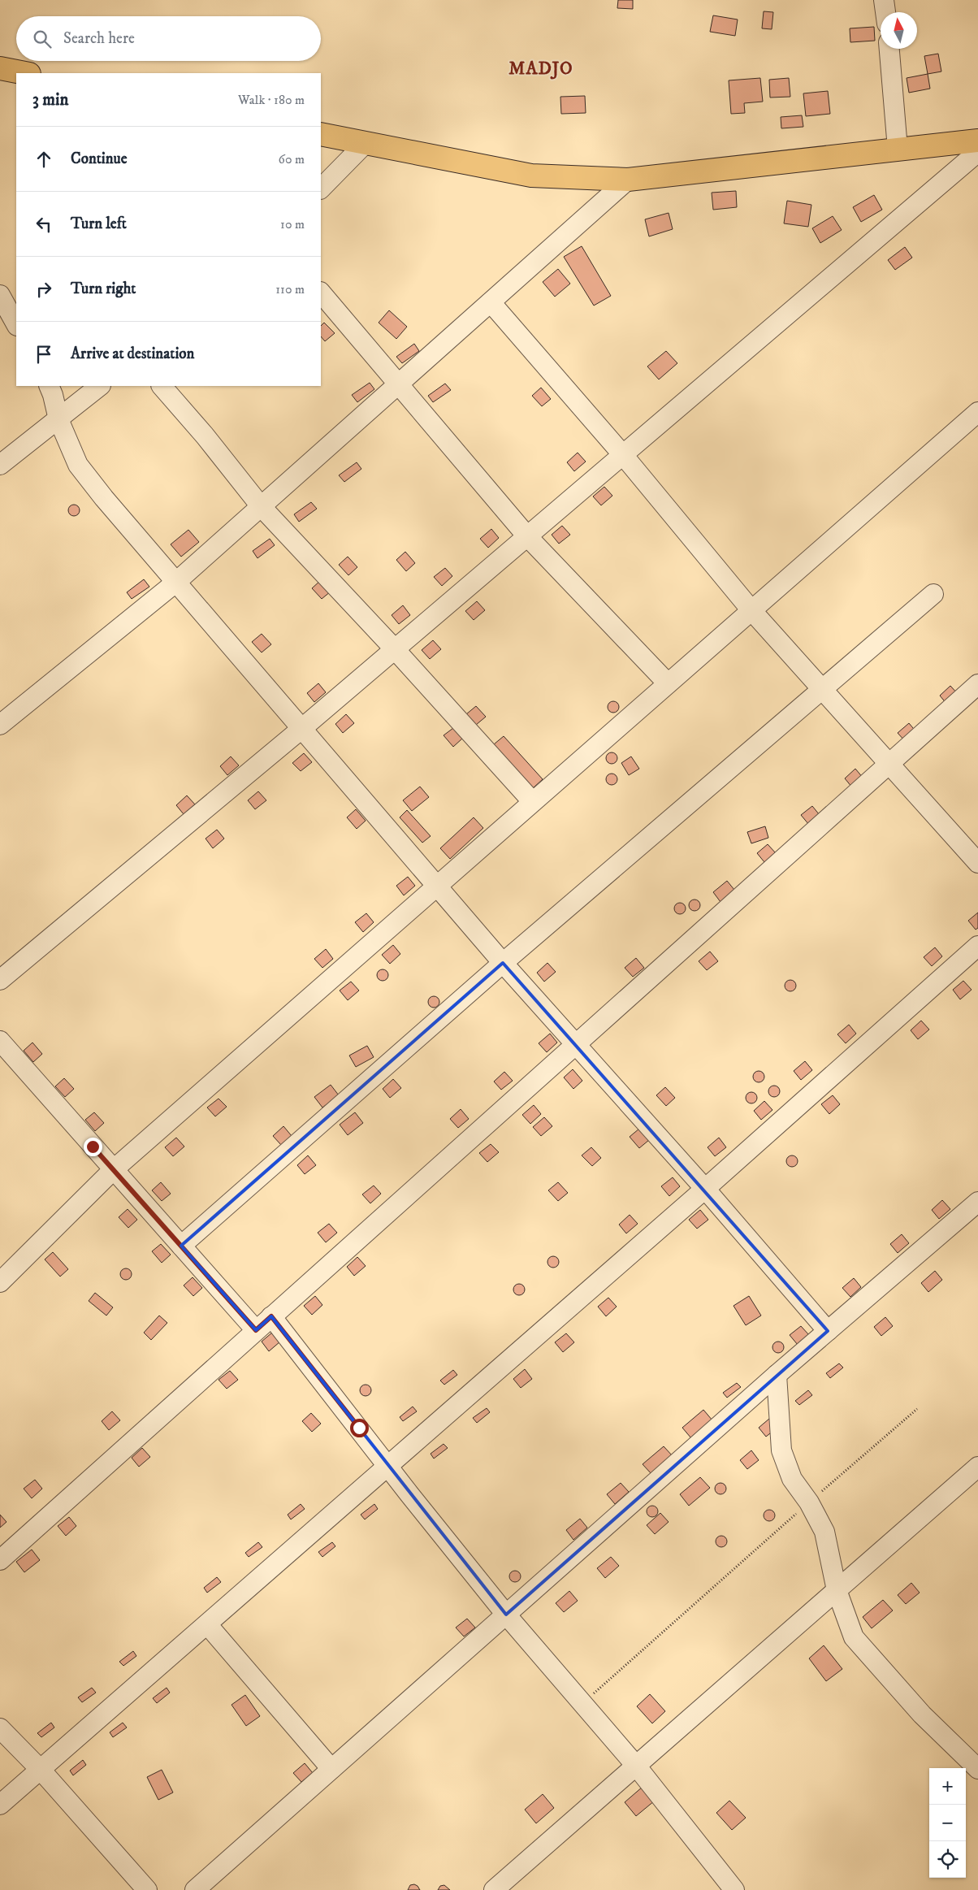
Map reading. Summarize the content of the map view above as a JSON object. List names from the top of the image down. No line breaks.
{"districts":["MADJO"],"north":"top","page":{"search":"Search here","heading":["3 min","Walk · 180 m"],"list":[["Continue","60 m"],["Turn left","10 m"],["Turn right","110 m"],"Arrive at destination"],"map_buttons":["+","−"]}}
